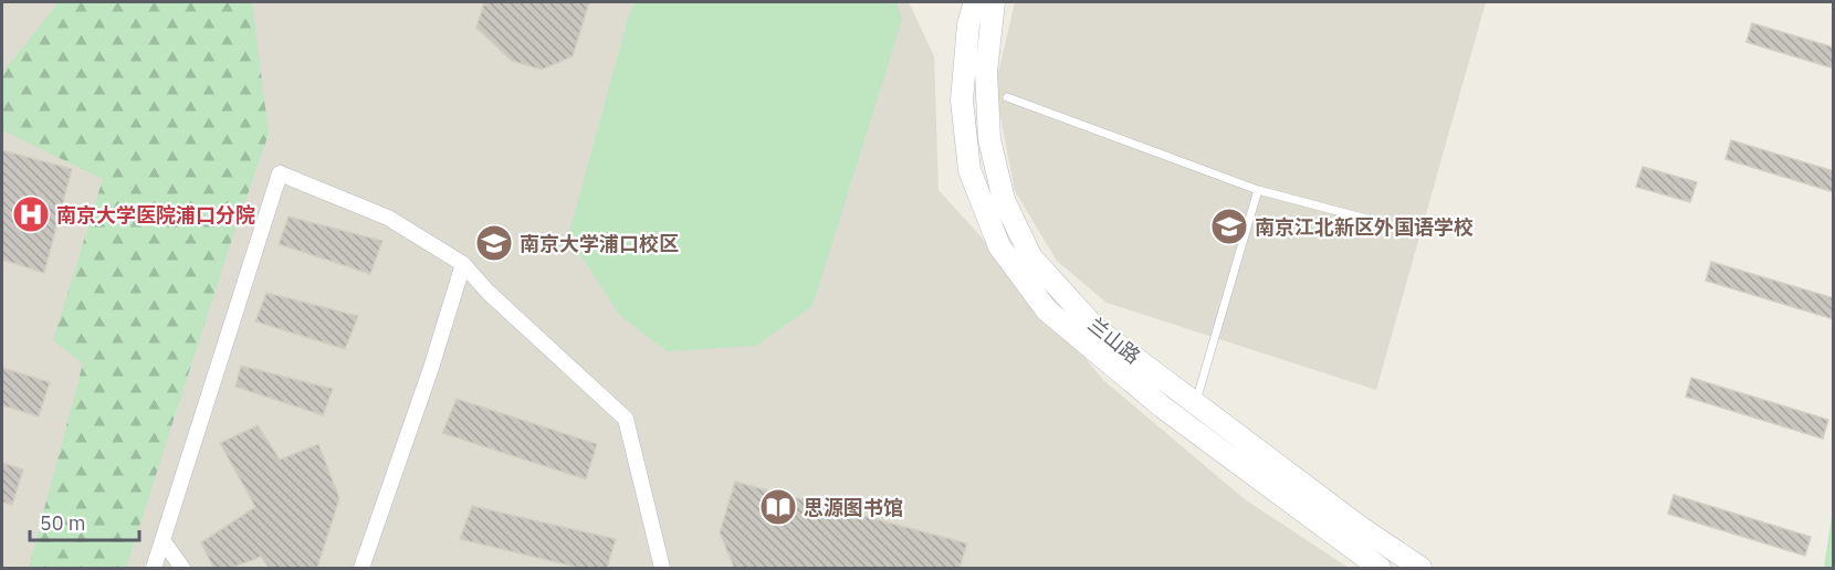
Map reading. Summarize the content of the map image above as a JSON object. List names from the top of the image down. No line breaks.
{"streets":{"street":["兰山路"]},"places":{"hospital":["南京大学医院浦口分院"],"school or university":["南京江北新区外国语学校","南京大学浦口校区"],"library":["思源图书馆"]},"scale_bar":"50 m"}
